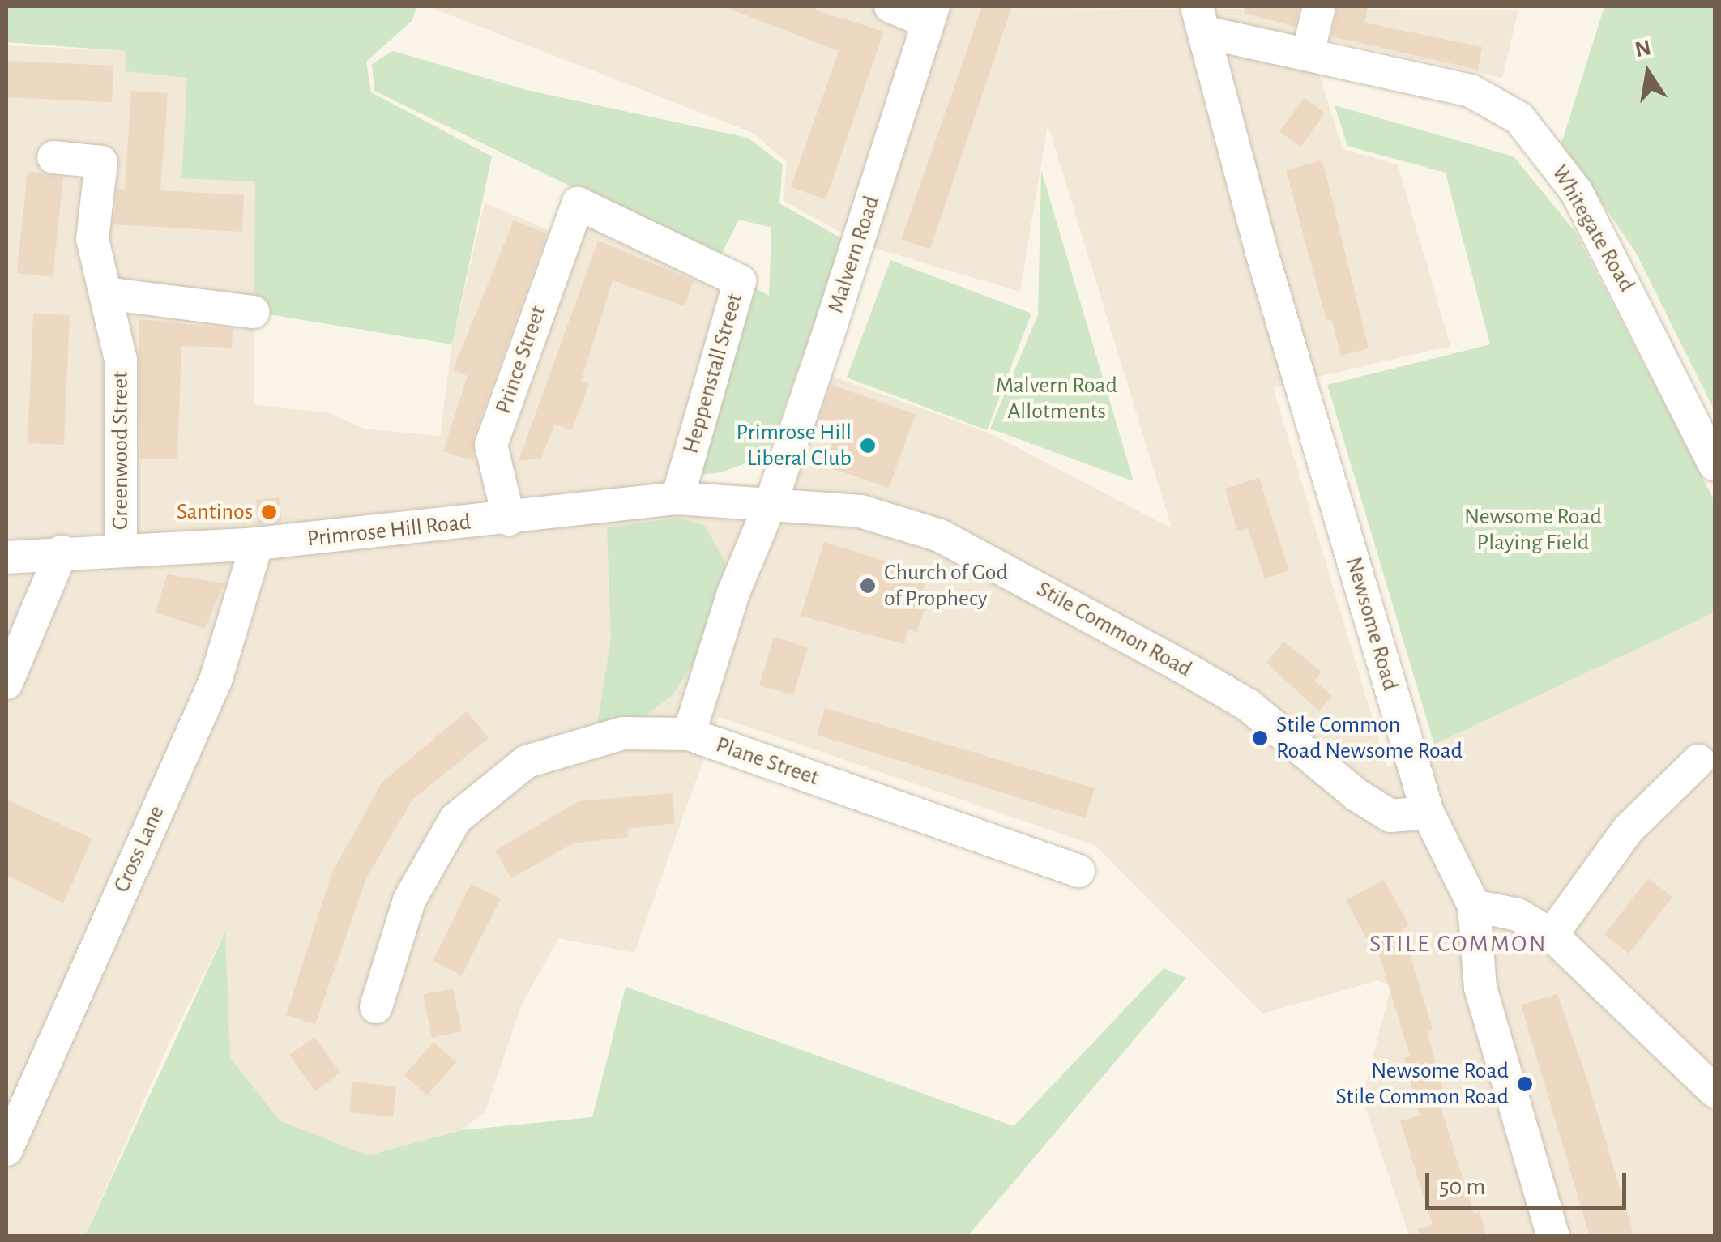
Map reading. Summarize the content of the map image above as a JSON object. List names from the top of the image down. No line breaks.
{"streets":{"street":["Whitegate Road","Malvern Road","Prince Street","Heppenstall Street","Greenwood Street","Primrose Hill Road","Newsome Road","Stile Common Road","Plane Street","Cross Lane"]},"crossings":[["Whitegate Road","Newsome Road"],["Malvern Road","Primrose Hill Road"],["Malvern Road","Stile Common Road"],["Malvern Road","Plane Street"],["Prince Street","Heppenstall Street"],["Prince Street","Primrose Hill Road"],["Heppenstall Street","Primrose Hill Road"],["Greenwood Street","Primrose Hill Road"],["Primrose Hill Road","Stile Common Road"],["Primrose Hill Road","Plane Street"],["Primrose Hill Road","Cross Lane"],["Newsome Road","Stile Common Road"],["Stile Common Road","Plane Street"]],"districts":["STILE COMMON"],"parks":["Malvern Road Allotments","Newsome Road Playing Field"],"places":["Primrose Hill Liberal Club","Santinos","Church of God of Prophecy","Stile Common Road Newsome Road","Newsome Road Stile Common Road"],"scale_bar":"50 m","north":"top"}
